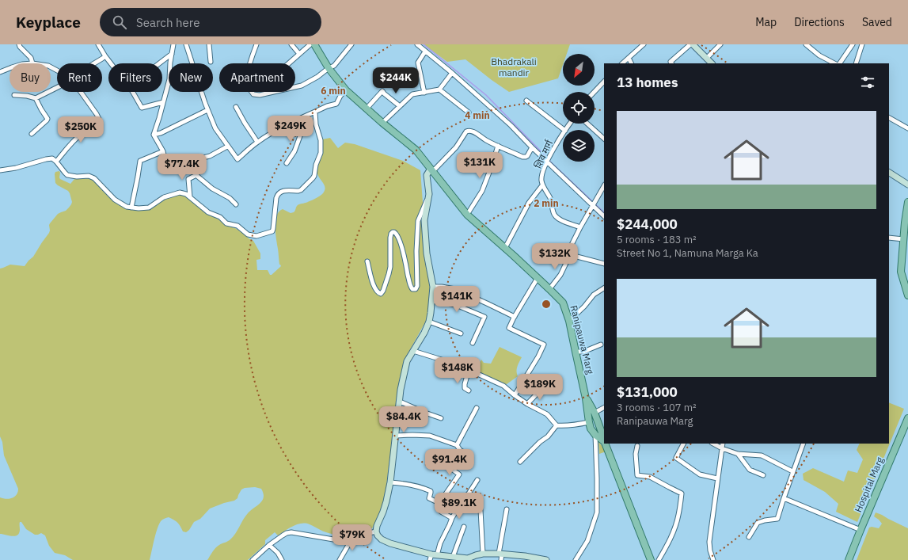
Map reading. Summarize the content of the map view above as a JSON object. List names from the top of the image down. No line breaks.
{"streets":{"main road":["Ranipauwa Marg","Hospital Marg"],"street":["शिव मार्ग"]},"parks":["Bhadrakali mandir"],"north":"bottom left","page":{"header":"Keyplace","search":"Search here","nav":["Map","Directions","Saved"],"chip":["Buy","Rent","Filters","New","Apartment"],"heading":"13 homes","price":["$244K","$249K","$250K","$131K","$77.4K","$132K","$141K","$148K","$189K","$84.4K","$91.4K","$89.1K","$79K"],"list":[{"name":"$244,000","note":"5 rooms · 183 m² · Street No 1, Namuna Marga Ka"},{"name":"$131,000","note":"3 rooms · 107 m² · Ranipauwa Marg"}]},"rings":["6 min","4 min","2 min"]}
